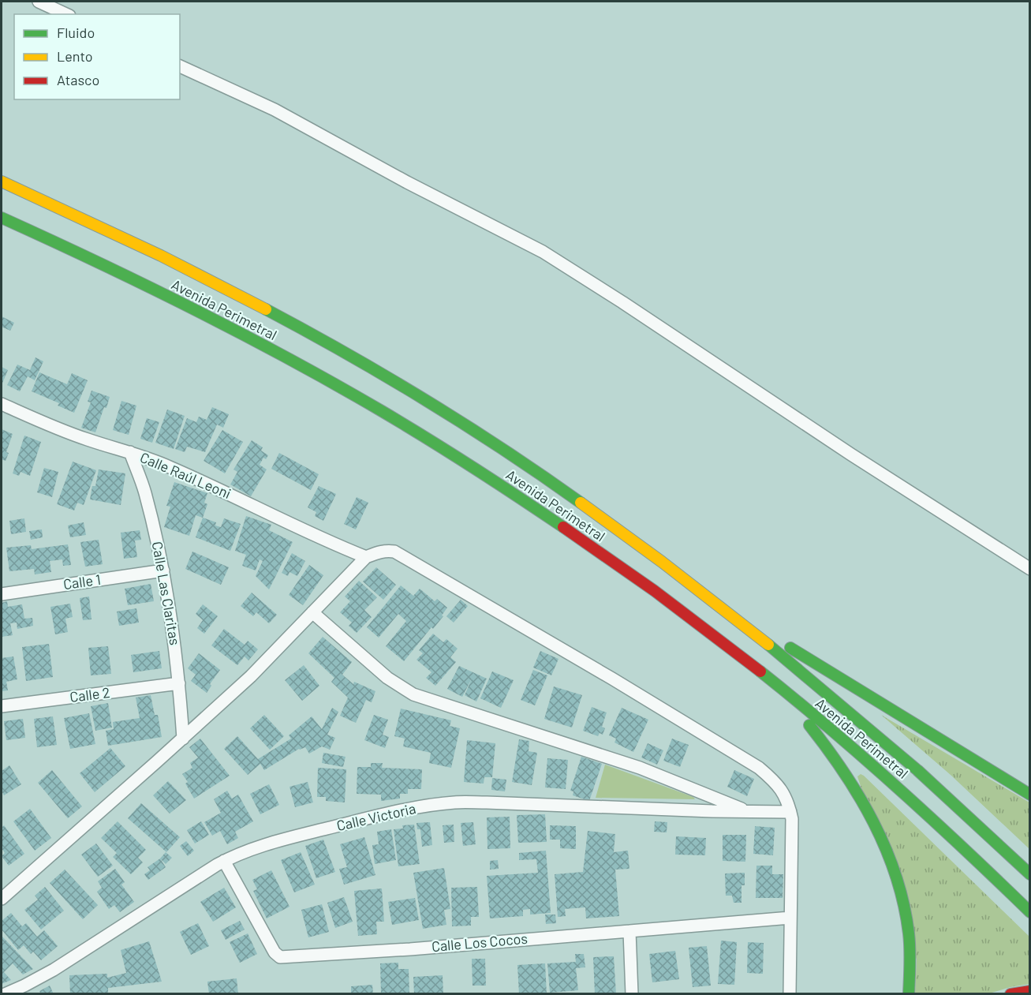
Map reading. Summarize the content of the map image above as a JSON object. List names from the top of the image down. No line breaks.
{"streets":{"highway":["Avenida Perimetral"],"street":["Calle Raúl Leoni","Calle 1","Calle Las Claritas","Calle 2","Calle Victoria","Calle Los Cocos"]},"crossings":[["Calle Raúl Leoni","Calle Las Claritas"],["Calle 1","Calle Las Claritas"],["Calle Las Claritas","Calle 2"],["Calle Victoria","Calle Los Cocos"]],"legend":["Fluido","Lento","Atasco"]}
